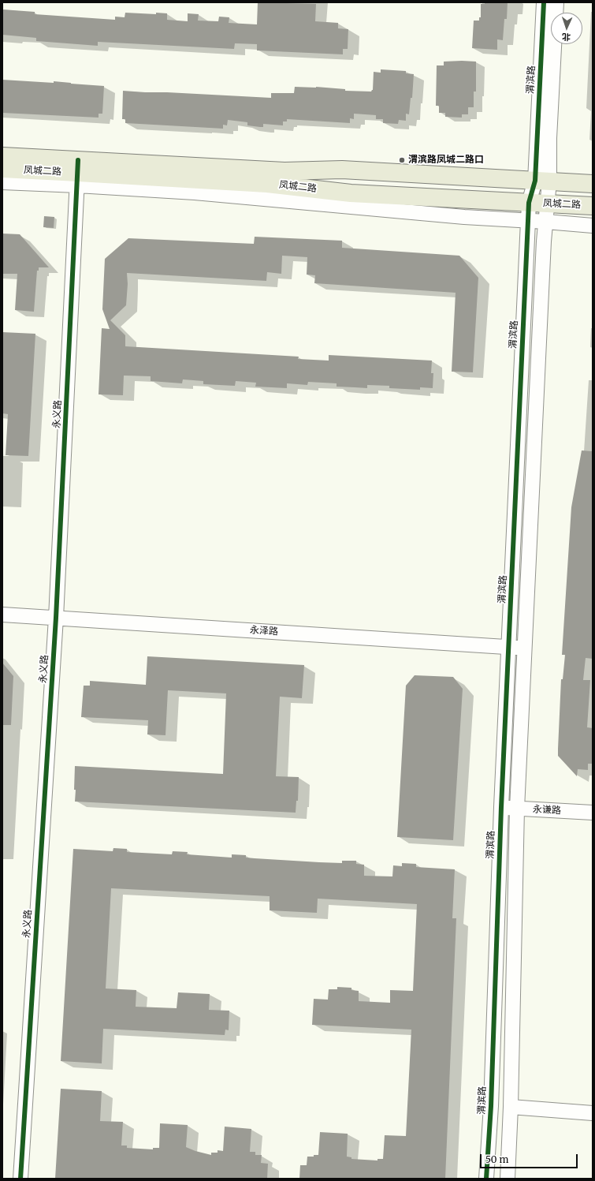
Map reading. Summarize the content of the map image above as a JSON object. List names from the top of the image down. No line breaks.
{"streets":{"main road":["凤城二路"],"street":["渭滨路","永义路","永泽路","永谦路"]},"crossings":[["渭滨路","凤城二路"],["渭滨路","永泽路"],["渭滨路","永谦路"],["凤城二路","永义路"],["永义路","永泽路"]],"places":["渭滨路凤城二路口"],"scale_bar":"50 m","north":"bottom"}
